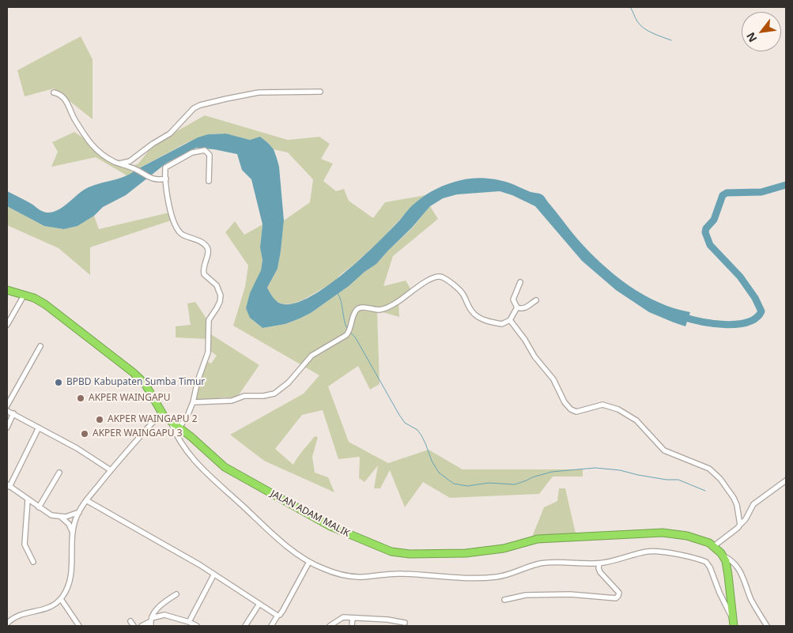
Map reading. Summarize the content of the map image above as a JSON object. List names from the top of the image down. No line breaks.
{"streets":{"highway":["JALAN ADAM MALIK"]},"places":["BPBD Kabupaten Sumba Timur","AKPER WAINGAPU","AKPER WAINGAPU 2","AKPER WAINGAPU 3"],"north":"bottom left"}
